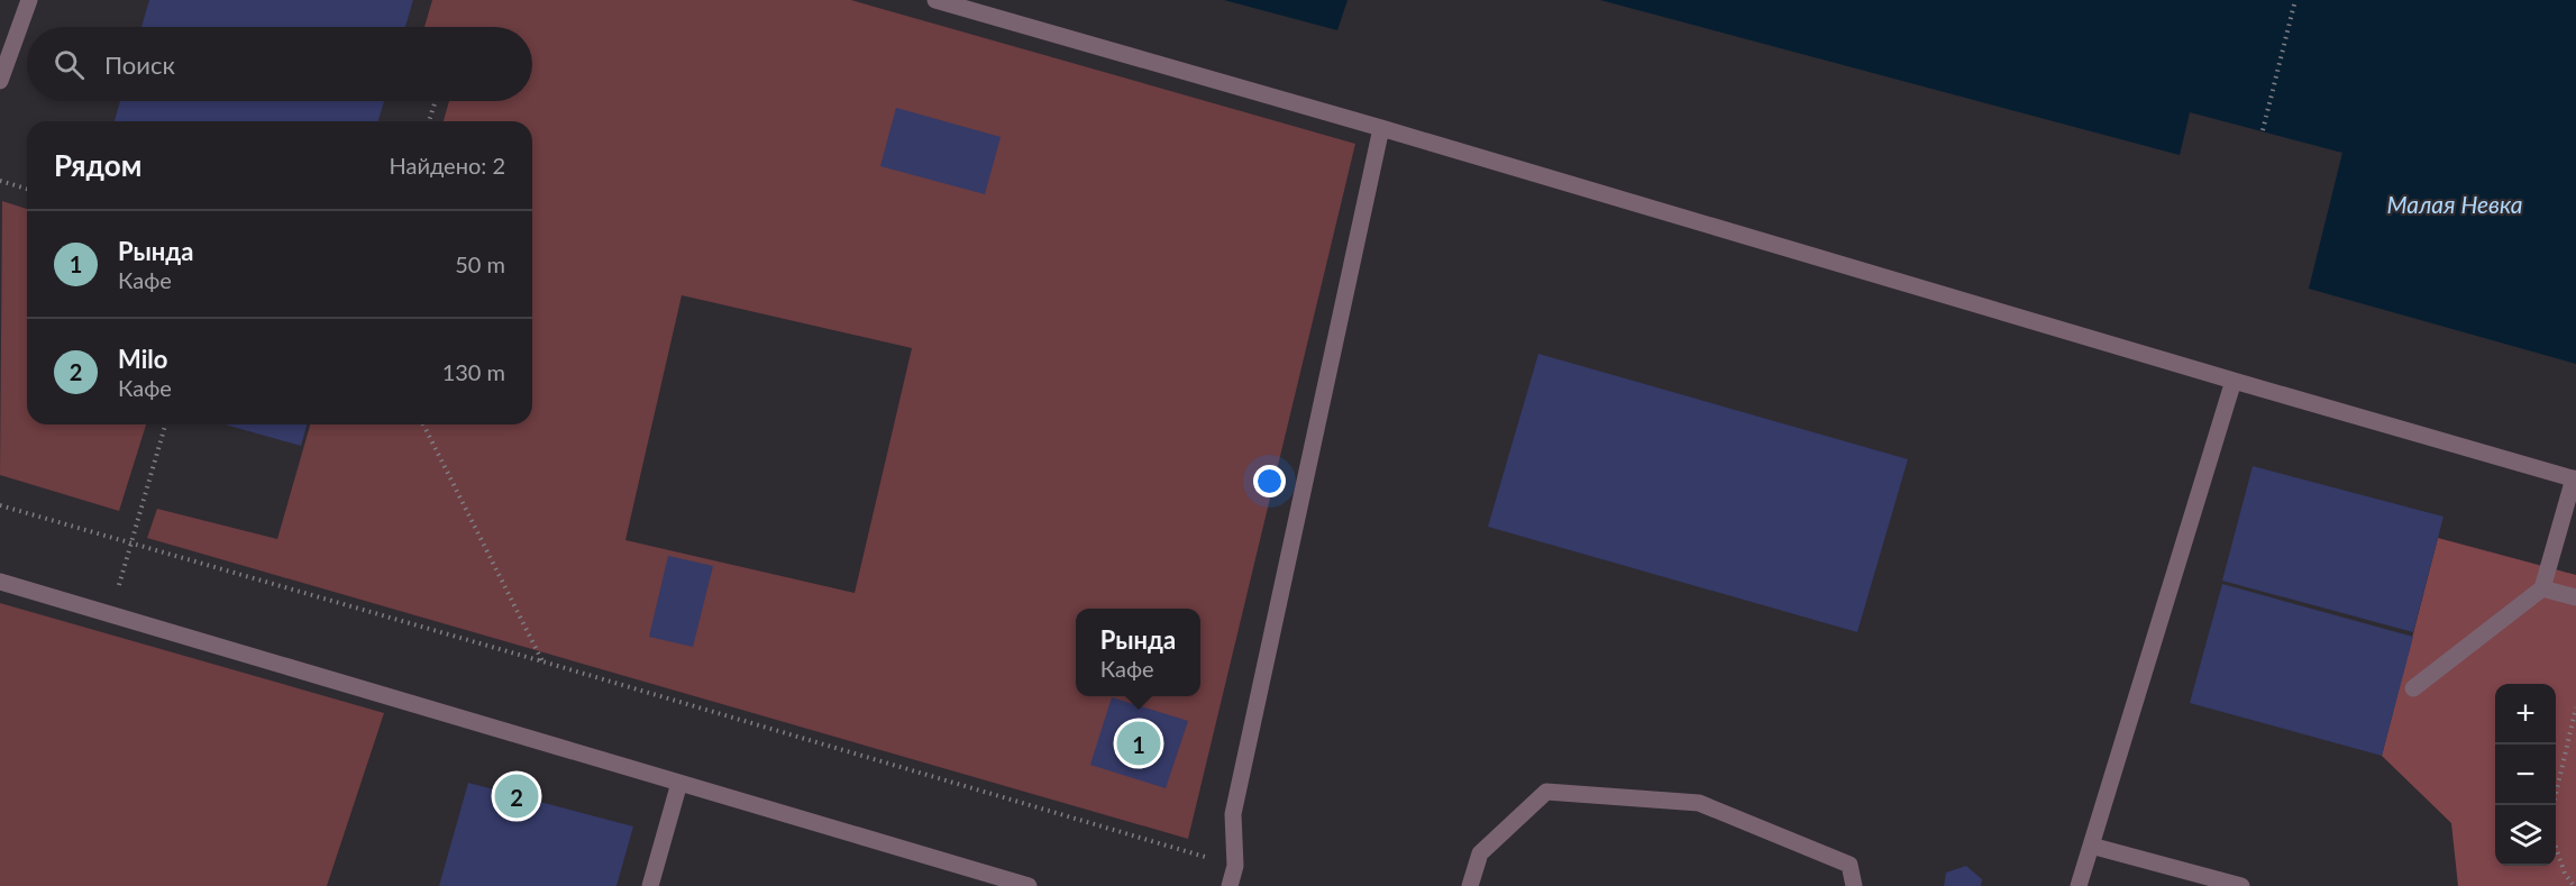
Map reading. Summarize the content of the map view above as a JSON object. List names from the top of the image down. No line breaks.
{"water":["Малая Невка"],"page":{"search":"Поиск","heading":["Рядом","Найдено: 2"],"list":[{"mark":"1","name":"Рында","note":"Кафе","value":"50 m"},{"mark":"2","name":"Milo","note":"Кафе","value":"130 m"}],"popup":["Рында","Кафе"],"map_buttons":["+","−"],"pins":["1","2"]}}
